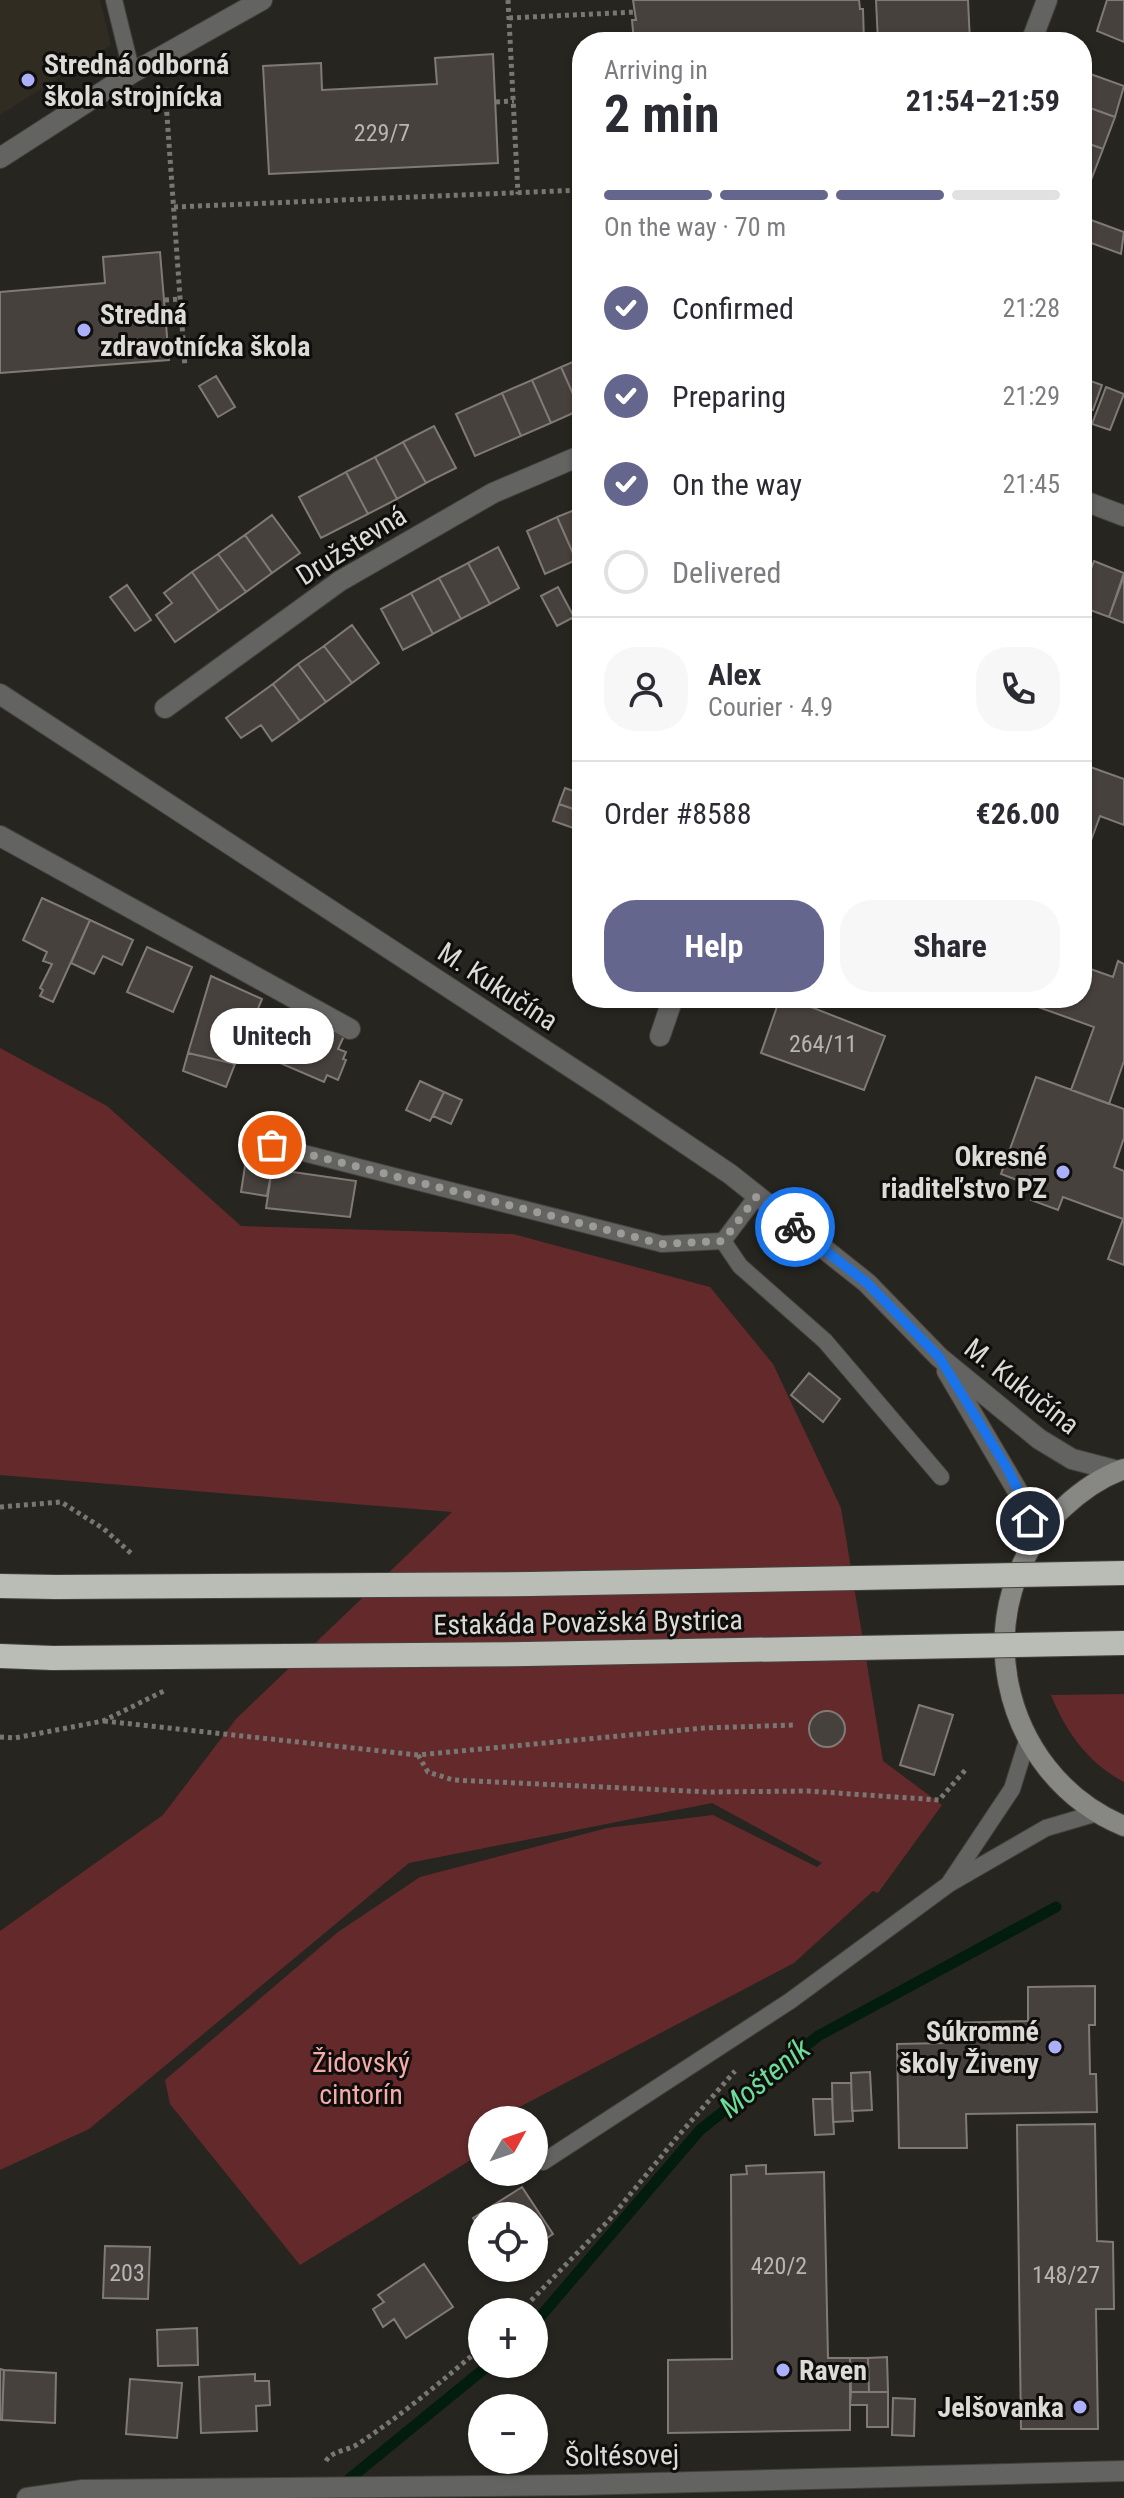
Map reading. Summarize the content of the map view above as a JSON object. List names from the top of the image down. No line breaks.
{"streets":{"highway":["Estakáda Považská Bystrica"],"street":["Družstevná","M. Kukučína","Šoltésovej"]},"water":["Mošteník"],"parks":["Židovský cintorín"],"places":["Stredná odborná škola strojnícka","Stredná zdravotnícka škola","Unitech","Okresné riaditeľstvo PZ","Súkromné školy Živeny","Raven","Jelšovanka"],"house_numbers":["229/7","264/11","420/2","203","148/27"],"north":"top right","page":{"heading":["2 min","Arriving in","21:54–21:59"],"panel":["Alex","Courier · 4.9","Order #8588","€26.00"],"bar":"On the way · 70 m","list":[["Confirmed","21:28"],["Preparing","21:29"],["On the way","21:45"],"Delivered"],"buttons":["Help","Share"],"bubble":"Unitech","map_buttons":["+","−"]}}
